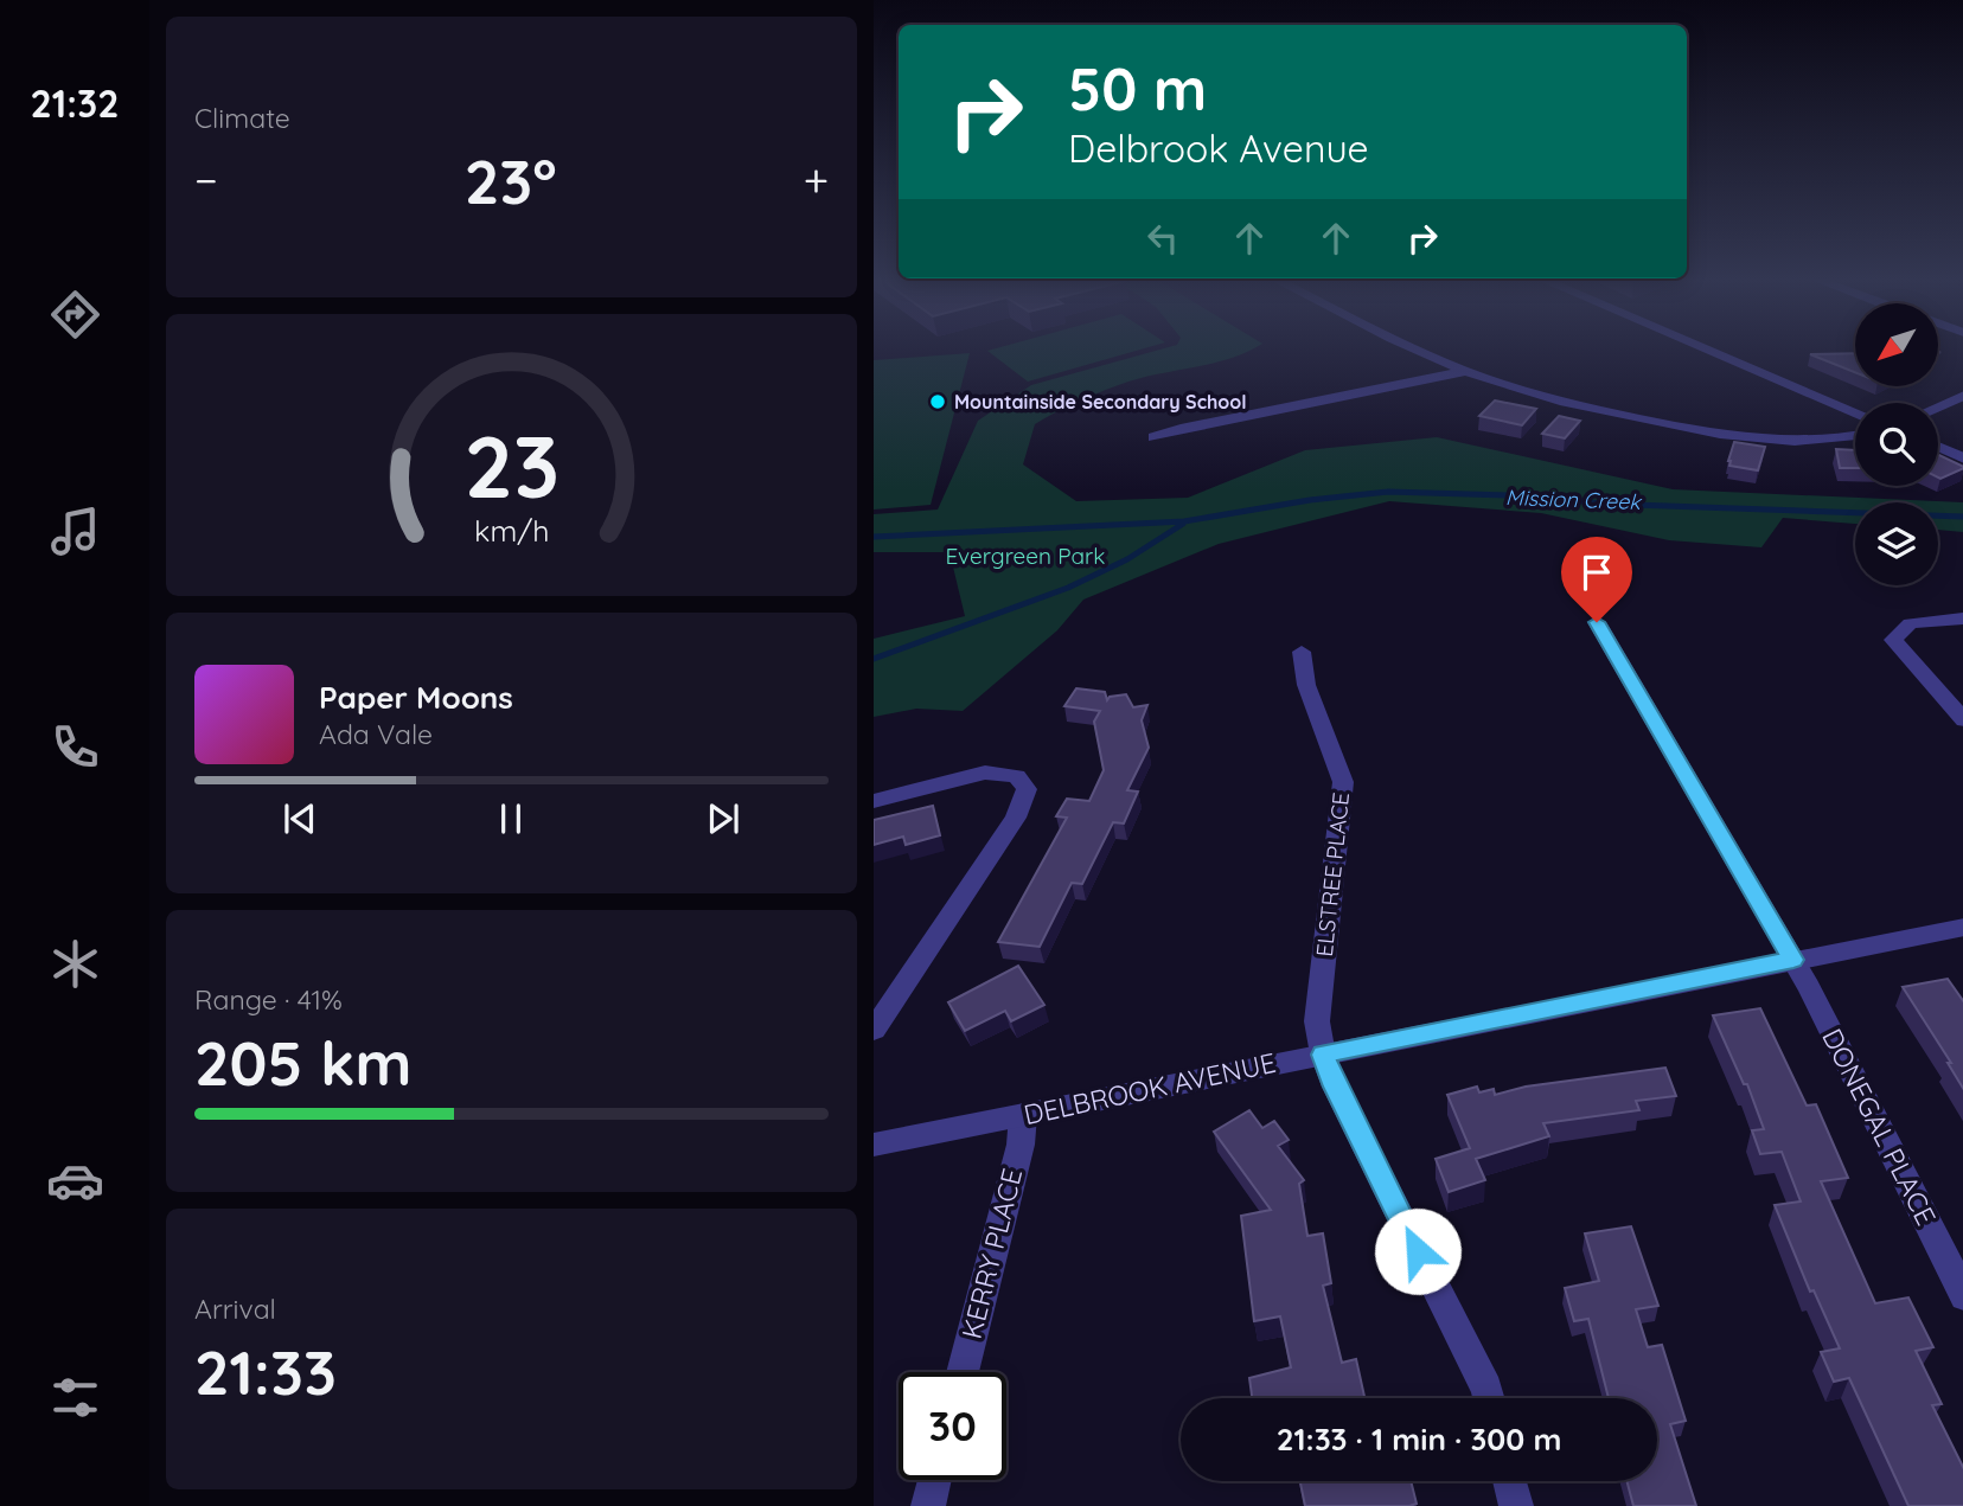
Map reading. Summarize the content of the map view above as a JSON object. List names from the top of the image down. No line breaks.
{"streets":{"street":["ELSTREE PLACE","DELBROOK AVENUE","DONEGAL PLACE","KERRY PLACE"]},"crossings":[["ELSTREE PLACE","DELBROOK AVENUE"],["DELBROOK AVENUE","DONEGAL PLACE"],["DELBROOK AVENUE","KERRY PLACE"]],"water":["Mission Creek"],"parks":["Evergreen Park"],"places":["Mountainside Secondary School"],"north":"bottom left","page":{"tabs":"21:32","tile":["Climate",["Range · 41%","205 km"],["Arrival","21:33"]],"turn":["50 m","Delbrook Avenue"],"heat":["−","23°","+"],"song":["Paper Moons","Ada Vale"],"limit":"30","trip":"21:33 · 1 min · 300 m","gauge":["23","km/h"]}}
